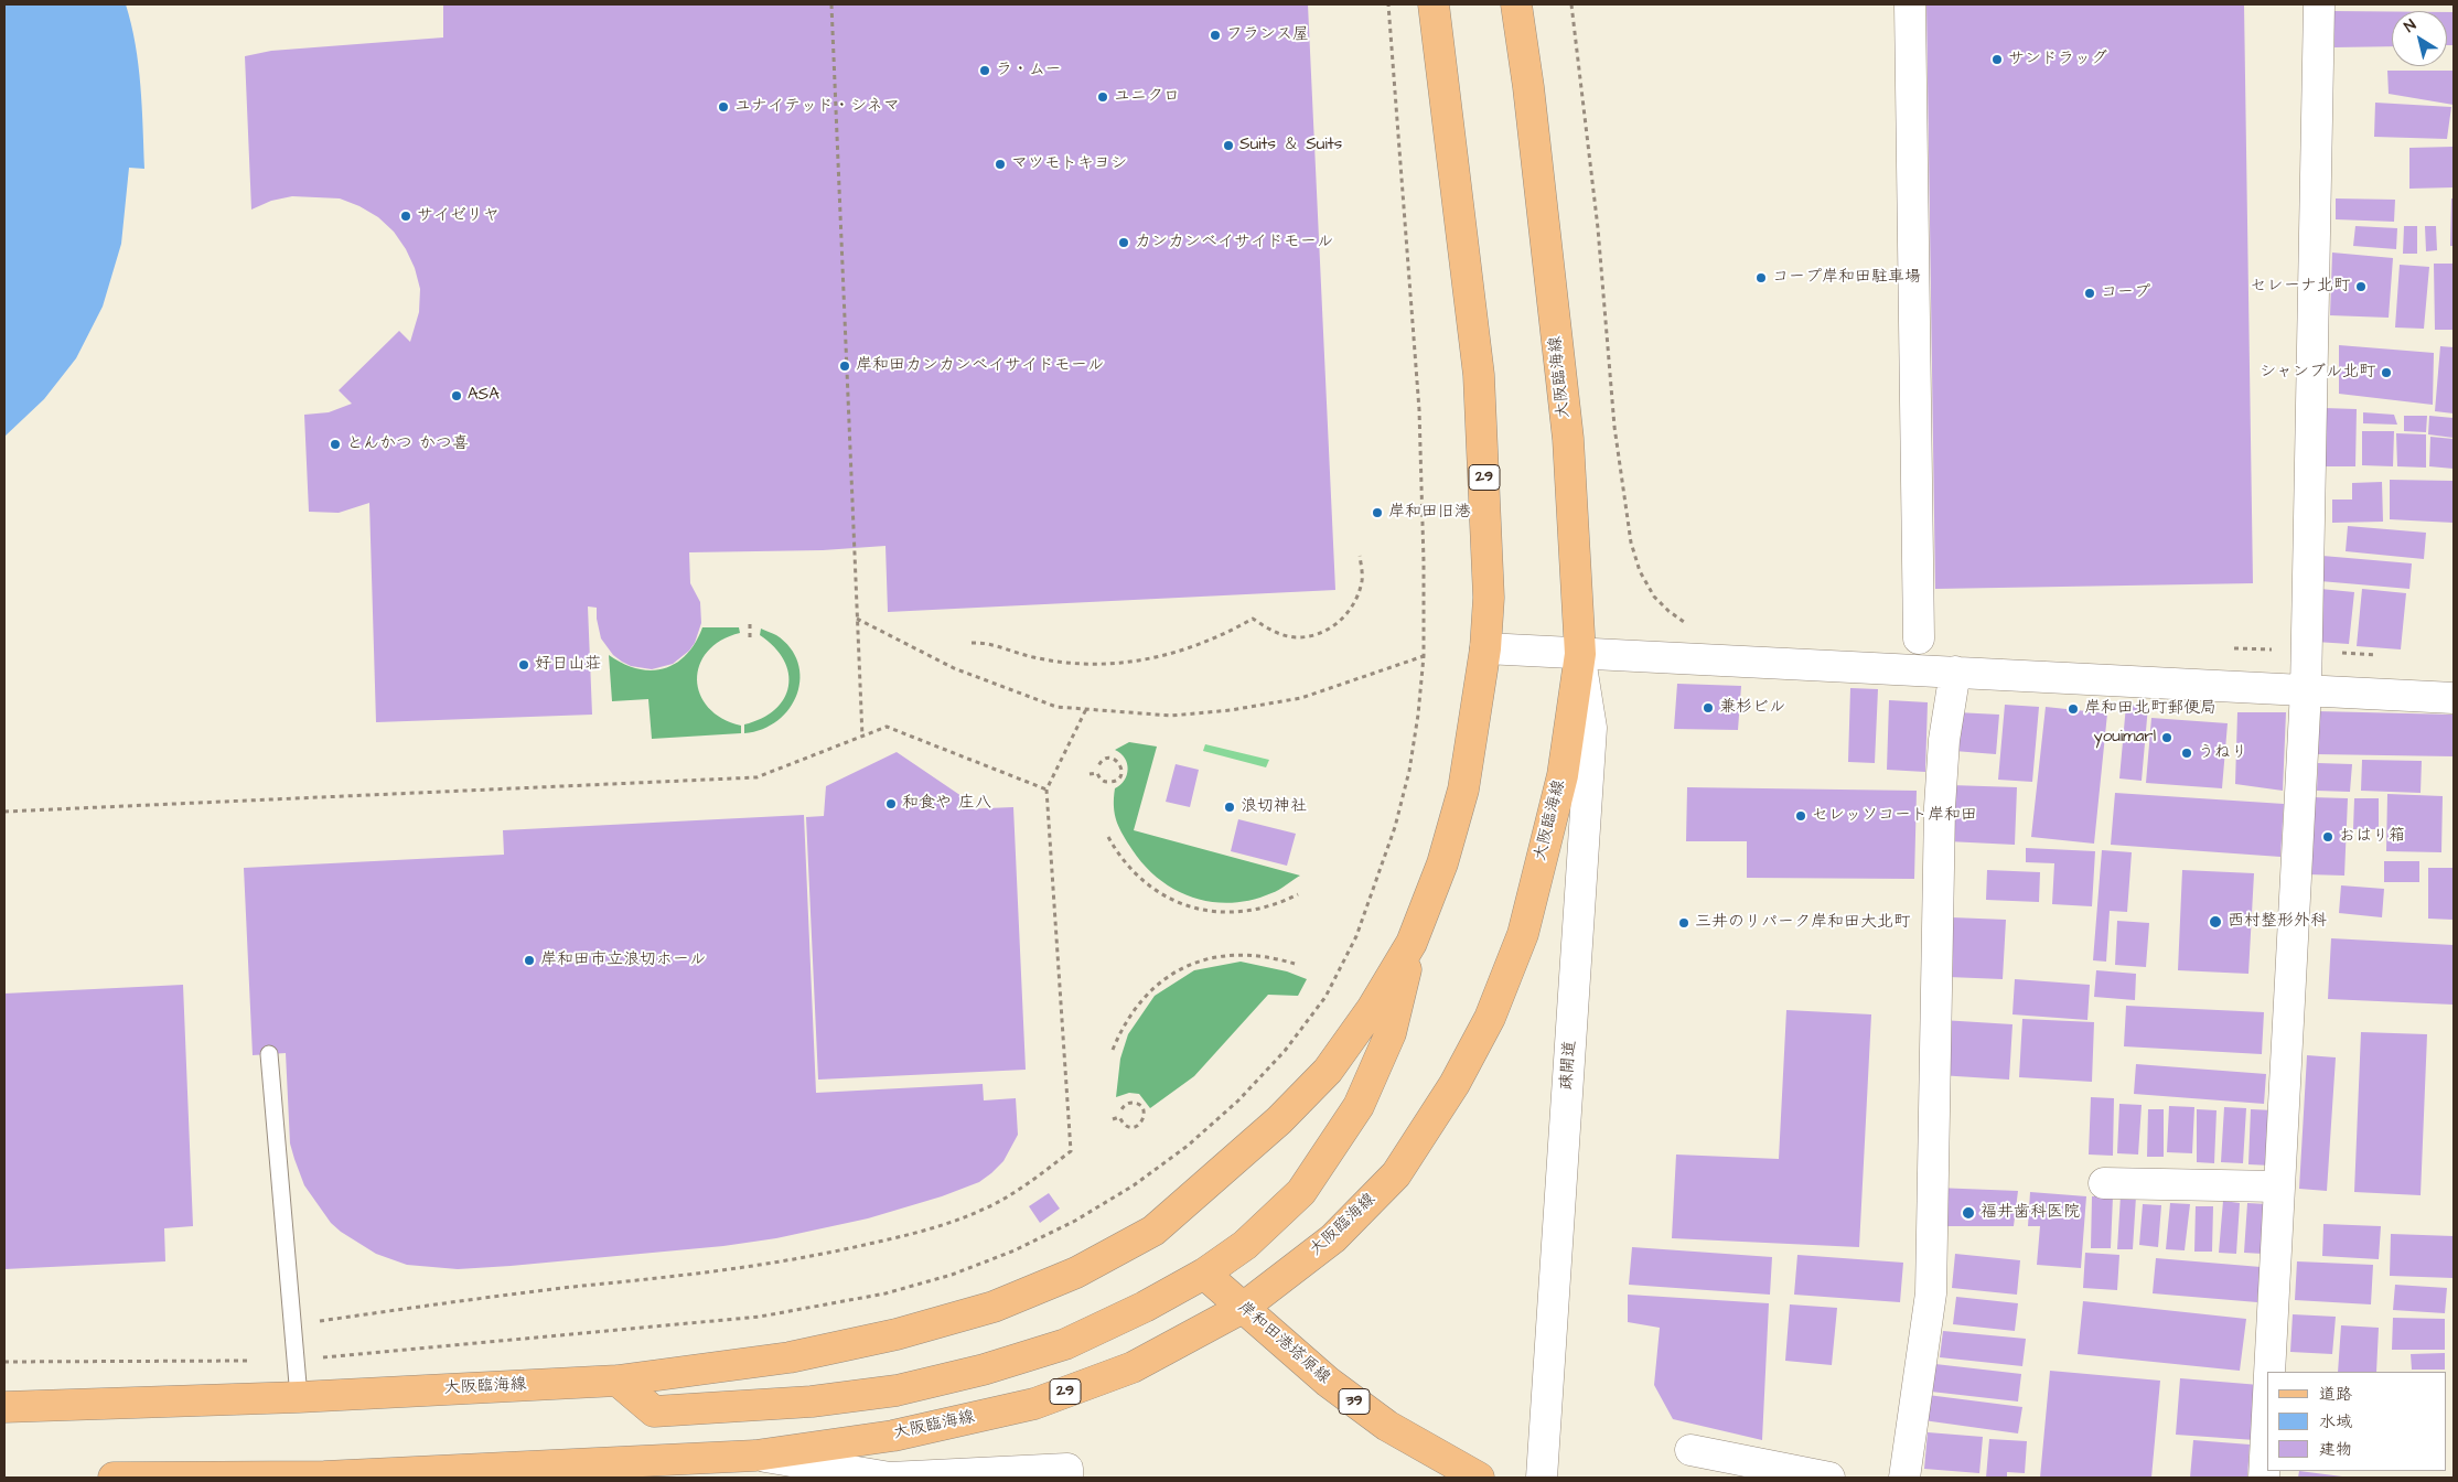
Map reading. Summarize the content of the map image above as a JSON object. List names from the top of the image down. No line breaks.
{"streets":{"main road":["大阪臨海線","29","岸和田港塔原線","39"],"street":["疎開道"]},"crossings":[["大阪臨海線","疎開道"],["大阪臨海線","岸和田港塔原線"]],"places":["フランス屋","サンドラッグ","ラ・ムー","ユニクロ","ユナイテッド・シネマ","Suits ＆ Suits","マツモトキヨシ","サイゼリヤ","カンカンベイサイドモール","コープ岸和田駐車場","セレーナ北町","コープ","岸和田カンカンベイサイドモール","シャンブル北町","ASA","とんかつ かつ喜","岸和田旧港","好日山荘","兼杉ビル","岸和田北町郵便局","youimarl","うねり","和食や 庄八","浪切神社","セレッソコート岸和田","おはり箱","西村整形外科","三井のリパーク岸和田大北町","岸和田市立浪切ホール","福井歯科医院"],"legend":["道路","水域","建物"],"north":"top left"}
